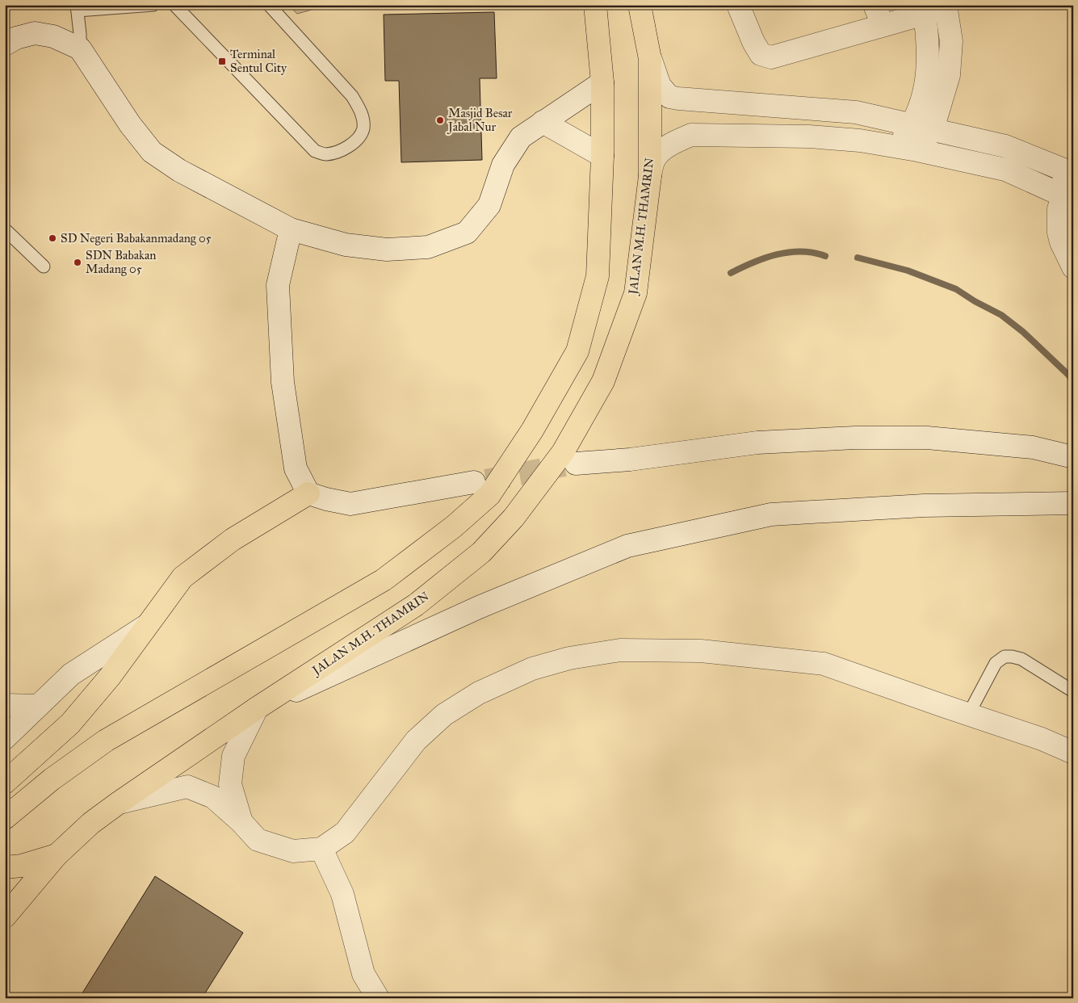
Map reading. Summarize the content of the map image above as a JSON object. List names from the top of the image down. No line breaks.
{"streets":{"main road":["JALAN M.H. THAMRIN"]},"places":{"transit":["Terminal Sentul City"],"other":["Masjid Besar Jabal Nur","SD Negeri Babakanmadang 05","SDN Babakan Madang 05"]}}
